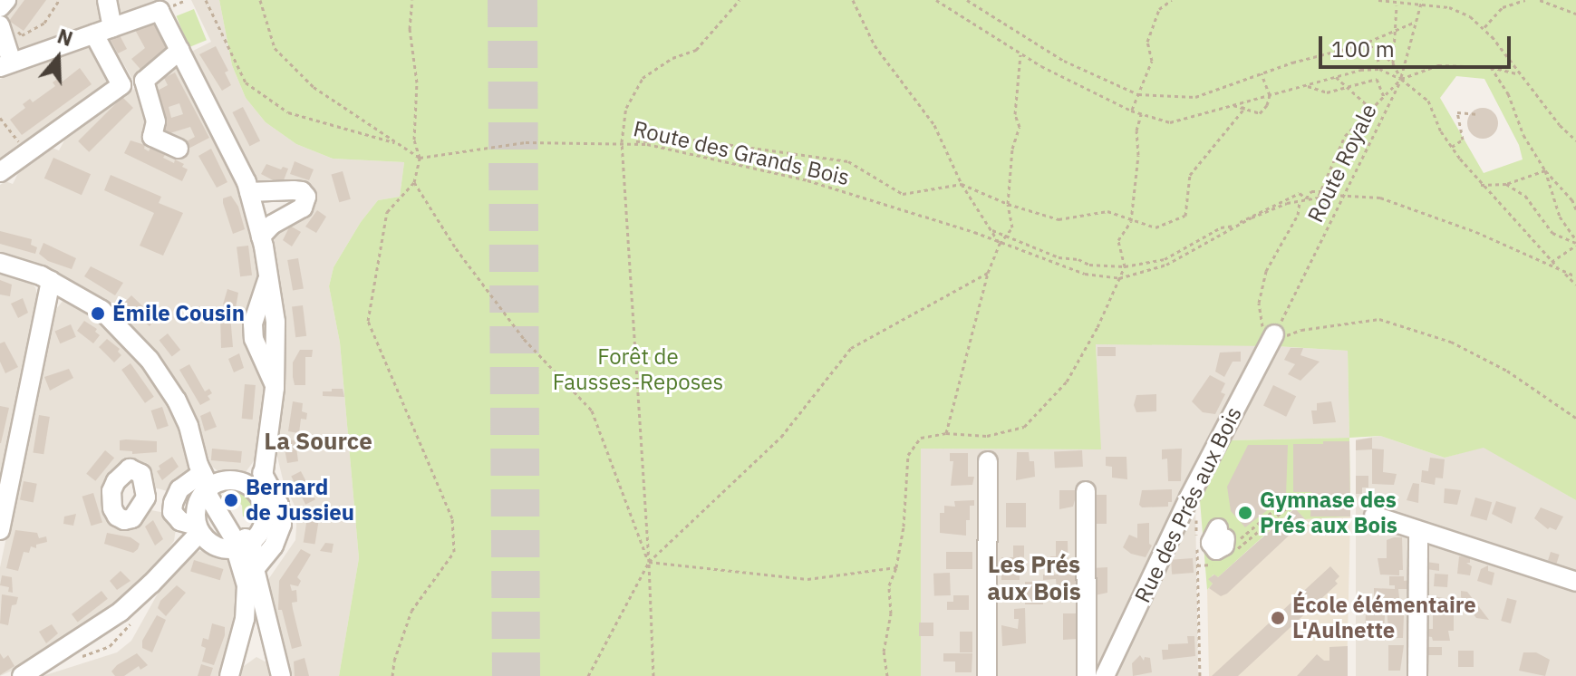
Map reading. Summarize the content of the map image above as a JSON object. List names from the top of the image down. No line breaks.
{"streets":{"street":["Rue des Prés aux Bois"],"path":["Route des Grands Bois","Route Royale"]},"crossings":[["Route des Grands Bois","Route Royale"],["Route Royale","Rue des Prés aux Bois"]],"districts":["La Source","Les Prés aux Bois"],"parks":["Forêt de Fausses-Reposes"],"places":["Émile Cousin","Bernard de Jussieu","Gymnase des Prés aux Bois","École élémentaire L'Aulnette"],"scale_bar":"100 m","north":"top"}
